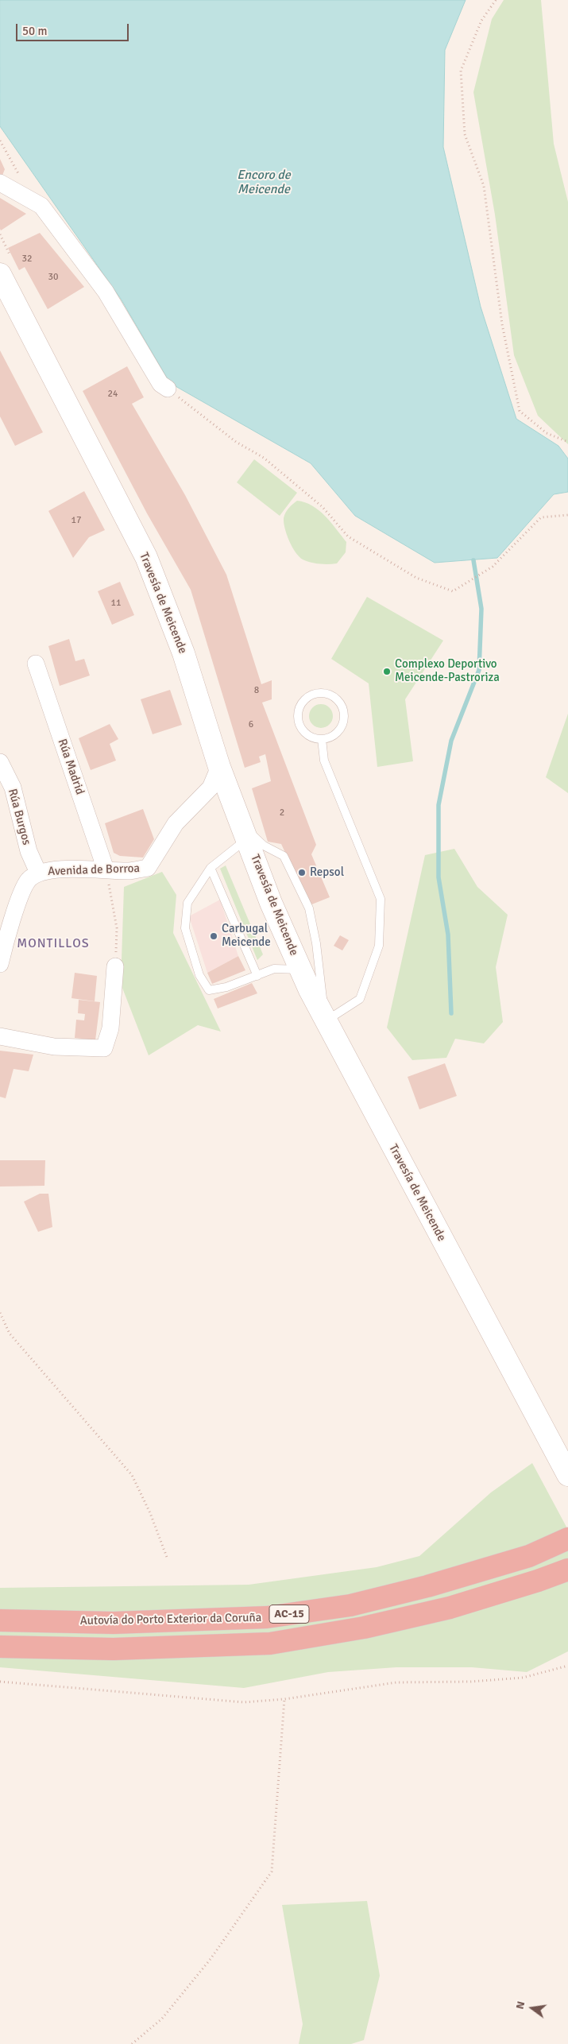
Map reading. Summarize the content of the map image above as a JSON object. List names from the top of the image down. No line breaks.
{"streets":{"highway":["AC-15","Autovía do Porto Exterior da Coruña"],"main road":["Travesía de Meicende"],"street":["Rúa Madrid","Rúa Burgos","Avenida de Borroa"]},"crossings":[["Travesía de Meicende","Avenida de Borroa"],["Rúa Madrid","Avenida de Borroa"],["Rúa Burgos","Avenida de Borroa"]],"districts":["MONTILLOS"],"water":["Encoro de Meicende"],"places":["Complexo Deportivo Meicende-Pastroriza","Repsol","Carbugal Meicende"],"house_numbers":["32","30","24","17","11","8","6","2"],"scale_bar":"50 m","north":"left"}
